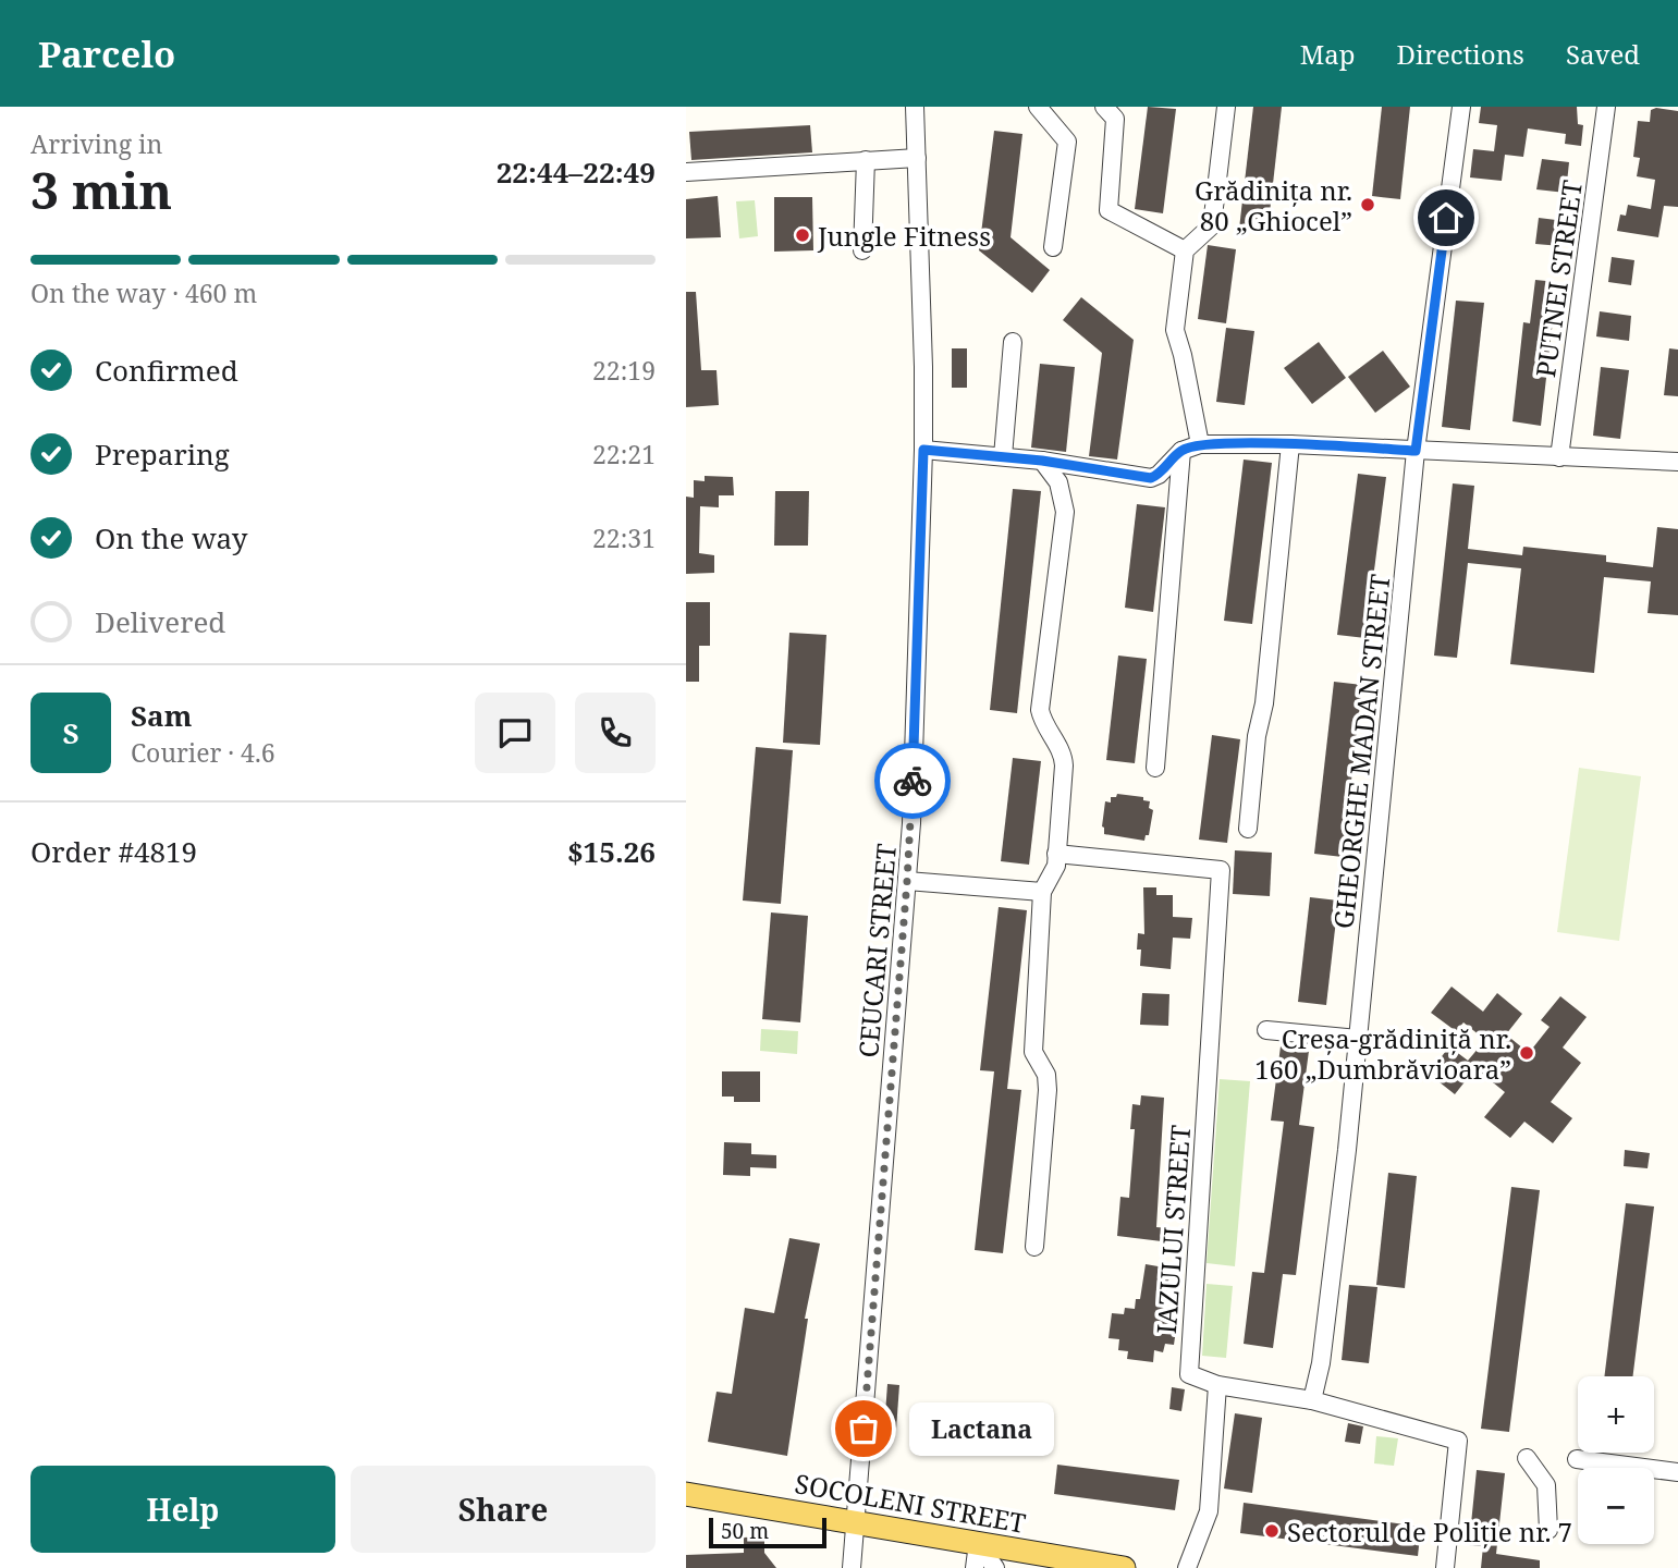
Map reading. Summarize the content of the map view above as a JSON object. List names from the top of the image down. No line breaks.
{"streets":{"main road":["SOCOLENI STREET"],"street":["PUTNEI STREET","GHEORGHE MADAN STREET","CEUCARI STREET","IAZULUI STREET"]},"crossings":[["CEUCARI STREET","SOCOLENI STREET"]],"places":["Grădinița nr. 80 „Ghiocel”","Jungle Fitness","Creșa-grădiniță nr. 160 „Dumbrăvioara”","Lactana","Sectorul de Poliție nr. 7"],"scale_bar":"50 m","page":{"header":"Parcelo","nav":["Map","Directions","Saved"],"heading":["3 min","Arriving in","22:44–22:49"],"panel":["Sam","Courier · 4.6","Order #4819","$15.26"],"bar":"On the way · 460 m","list":[["Confirmed","22:19"],["Preparing","22:21"],["On the way","22:31"],"Delivered"],"round":"S","map_buttons":["+","−"],"bubble":"Lactana","buttons":["Help","Share"],"scale":"50 m"}}
